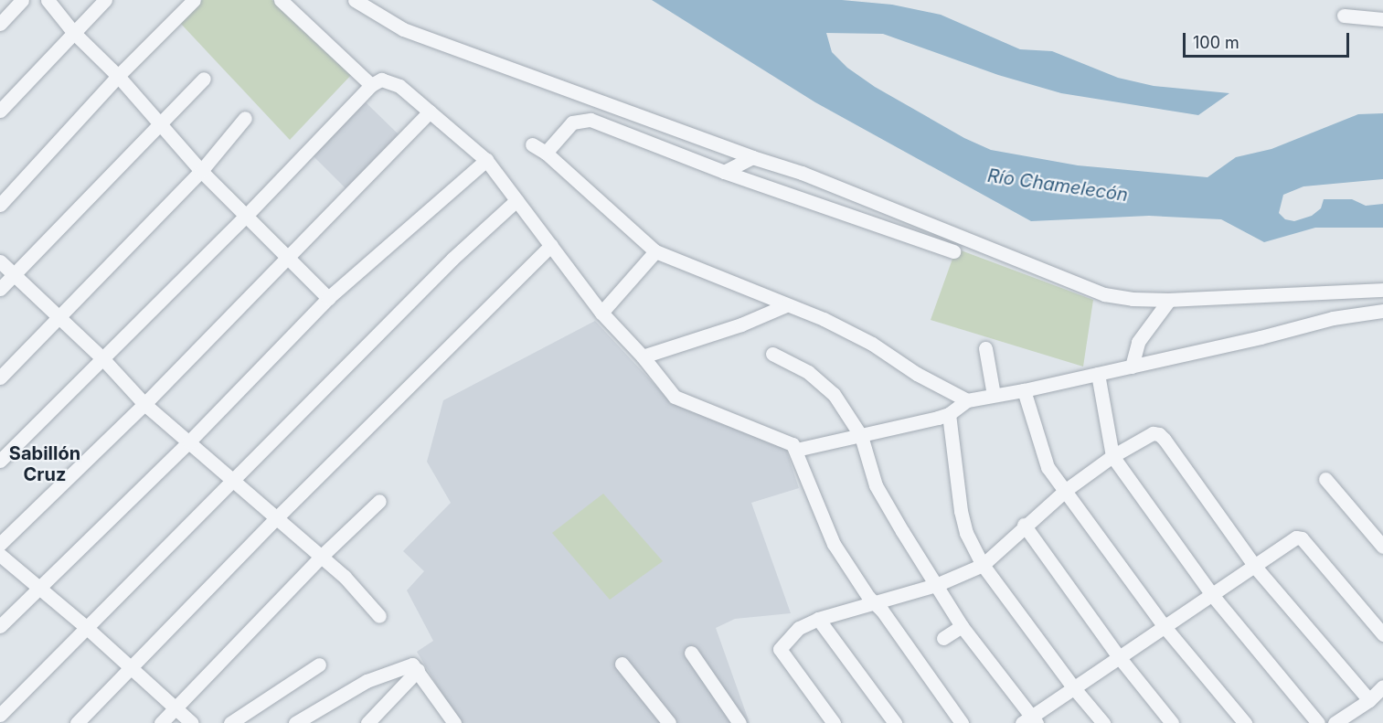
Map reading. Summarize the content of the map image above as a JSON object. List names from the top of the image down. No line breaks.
{"districts":["Sabillón Cruz"],"water":["Río Chamelecón"],"scale_bar":"100 m"}
